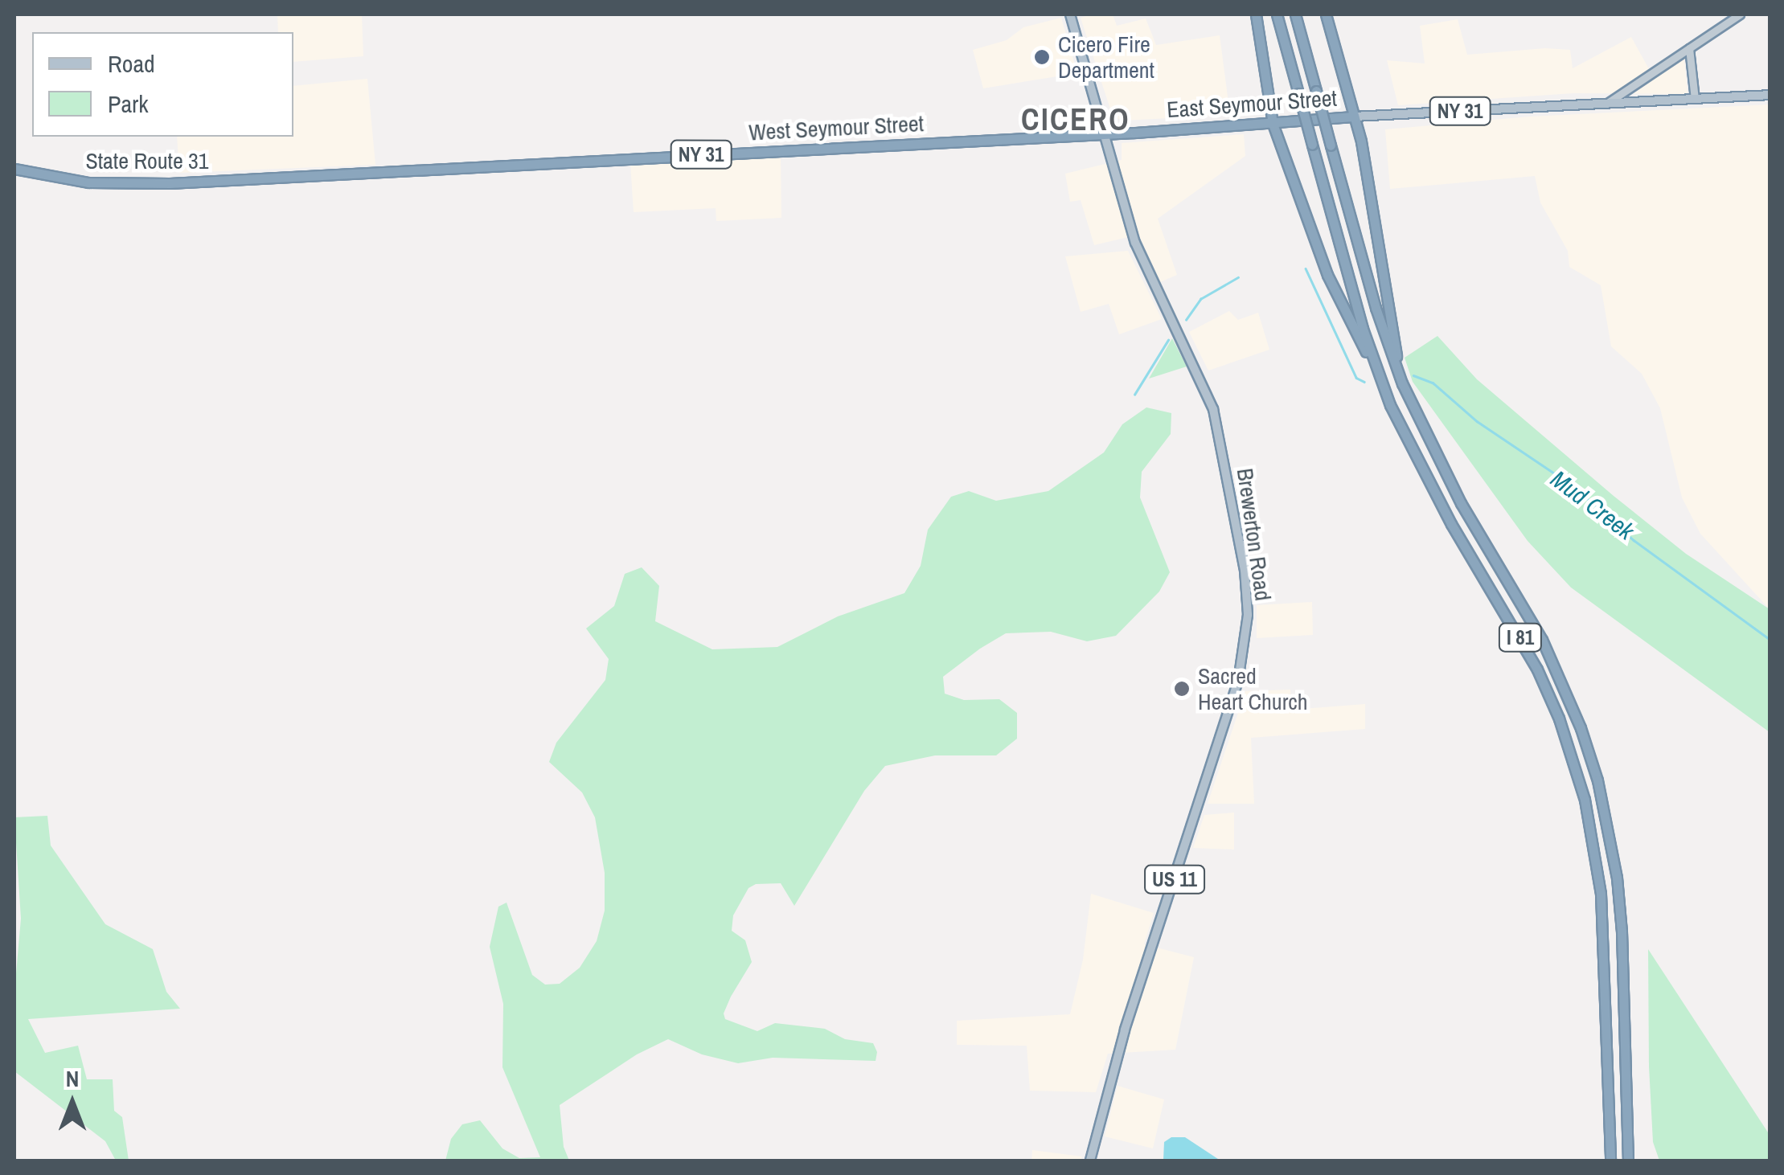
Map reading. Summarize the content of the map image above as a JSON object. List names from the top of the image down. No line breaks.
{"streets":{"highway":["East Seymour Street","NY 31","West Seymour Street","State Route 31","I 81"],"main road":["Brewerton Road","US 11"]},"crossings":[["East Seymour Street","NY 31"],["East Seymour Street","West Seymour Street"],["East Seymour Street","Brewerton Road"],["West Seymour Street","State Route 31"],["West Seymour Street","Brewerton Road"]],"districts":["CICERO"],"water":["Mud Creek"],"places":["Cicero Fire Department","Sacred Heart Church"],"legend":["Road","Park"],"north":"top"}
